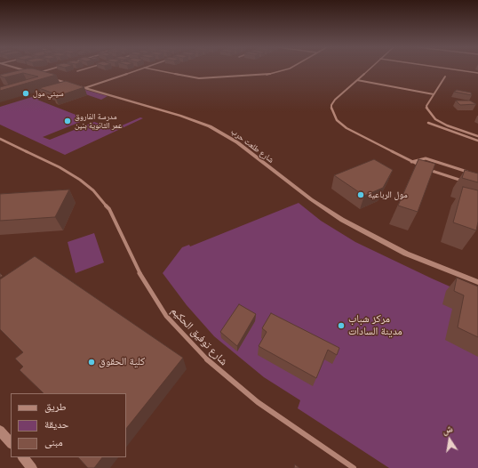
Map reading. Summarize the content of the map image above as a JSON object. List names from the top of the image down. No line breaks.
{"streets":{"street":["شارع طلعت حرب","شارع توفيق الحكيم"]},"places":["سيتي مول","مدرسة الفاروق عمر الثانوية بنين","مول الرباعية","مركز شباب مدينة السادات","كلية الحقوق"],"legend":["طريق","حديقة","مبنى"],"north":"top"}
